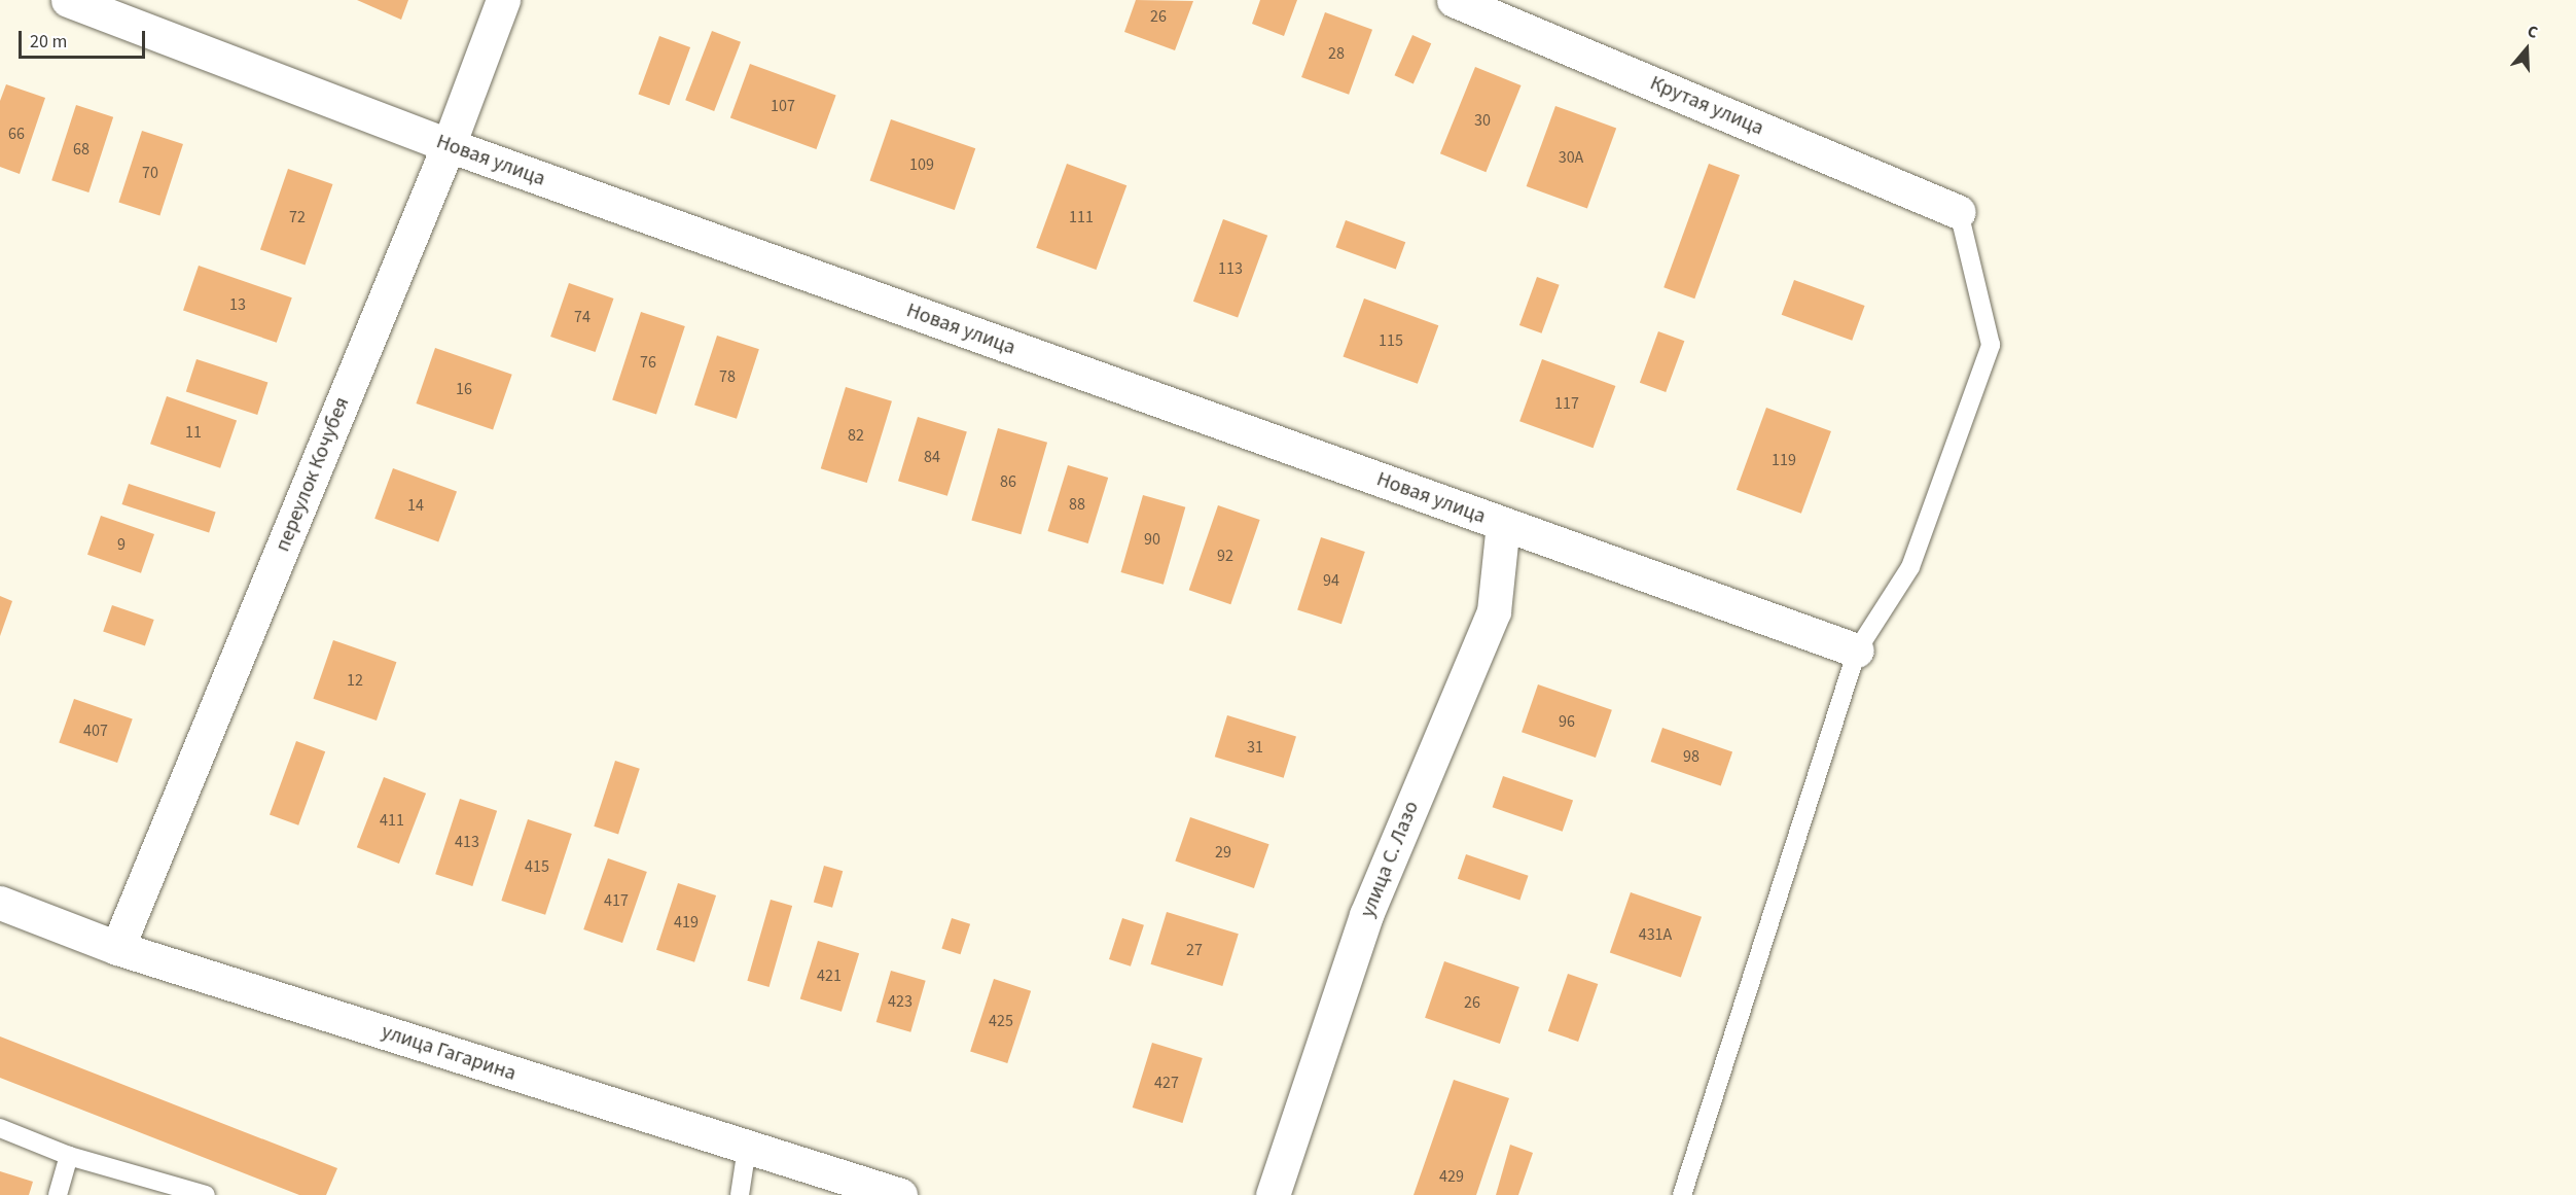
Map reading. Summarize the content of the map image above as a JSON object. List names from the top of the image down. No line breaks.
{"streets":{"street":["Крутая улица","Новая улица","переулок Кочубея","улица С. Лазо","улица Гагарина"]},"crossings":[["Новая улица","переулок Кочубея"],["Новая улица","улица С. Лазо"],["переулок Кочубея","улица Гагарина"]],"house_numbers":["26","28","107","30","66","68","30А","109","70","72","111","113","13","74","115","76","78","16","117","11","82","84","119","86","88","14","90","9","92","94","12","96","407","31","98","411","413","29","415","417","419","431А","27","421","423","26","425","427","429"],"scale_bar":"20 m","north":"top"}
